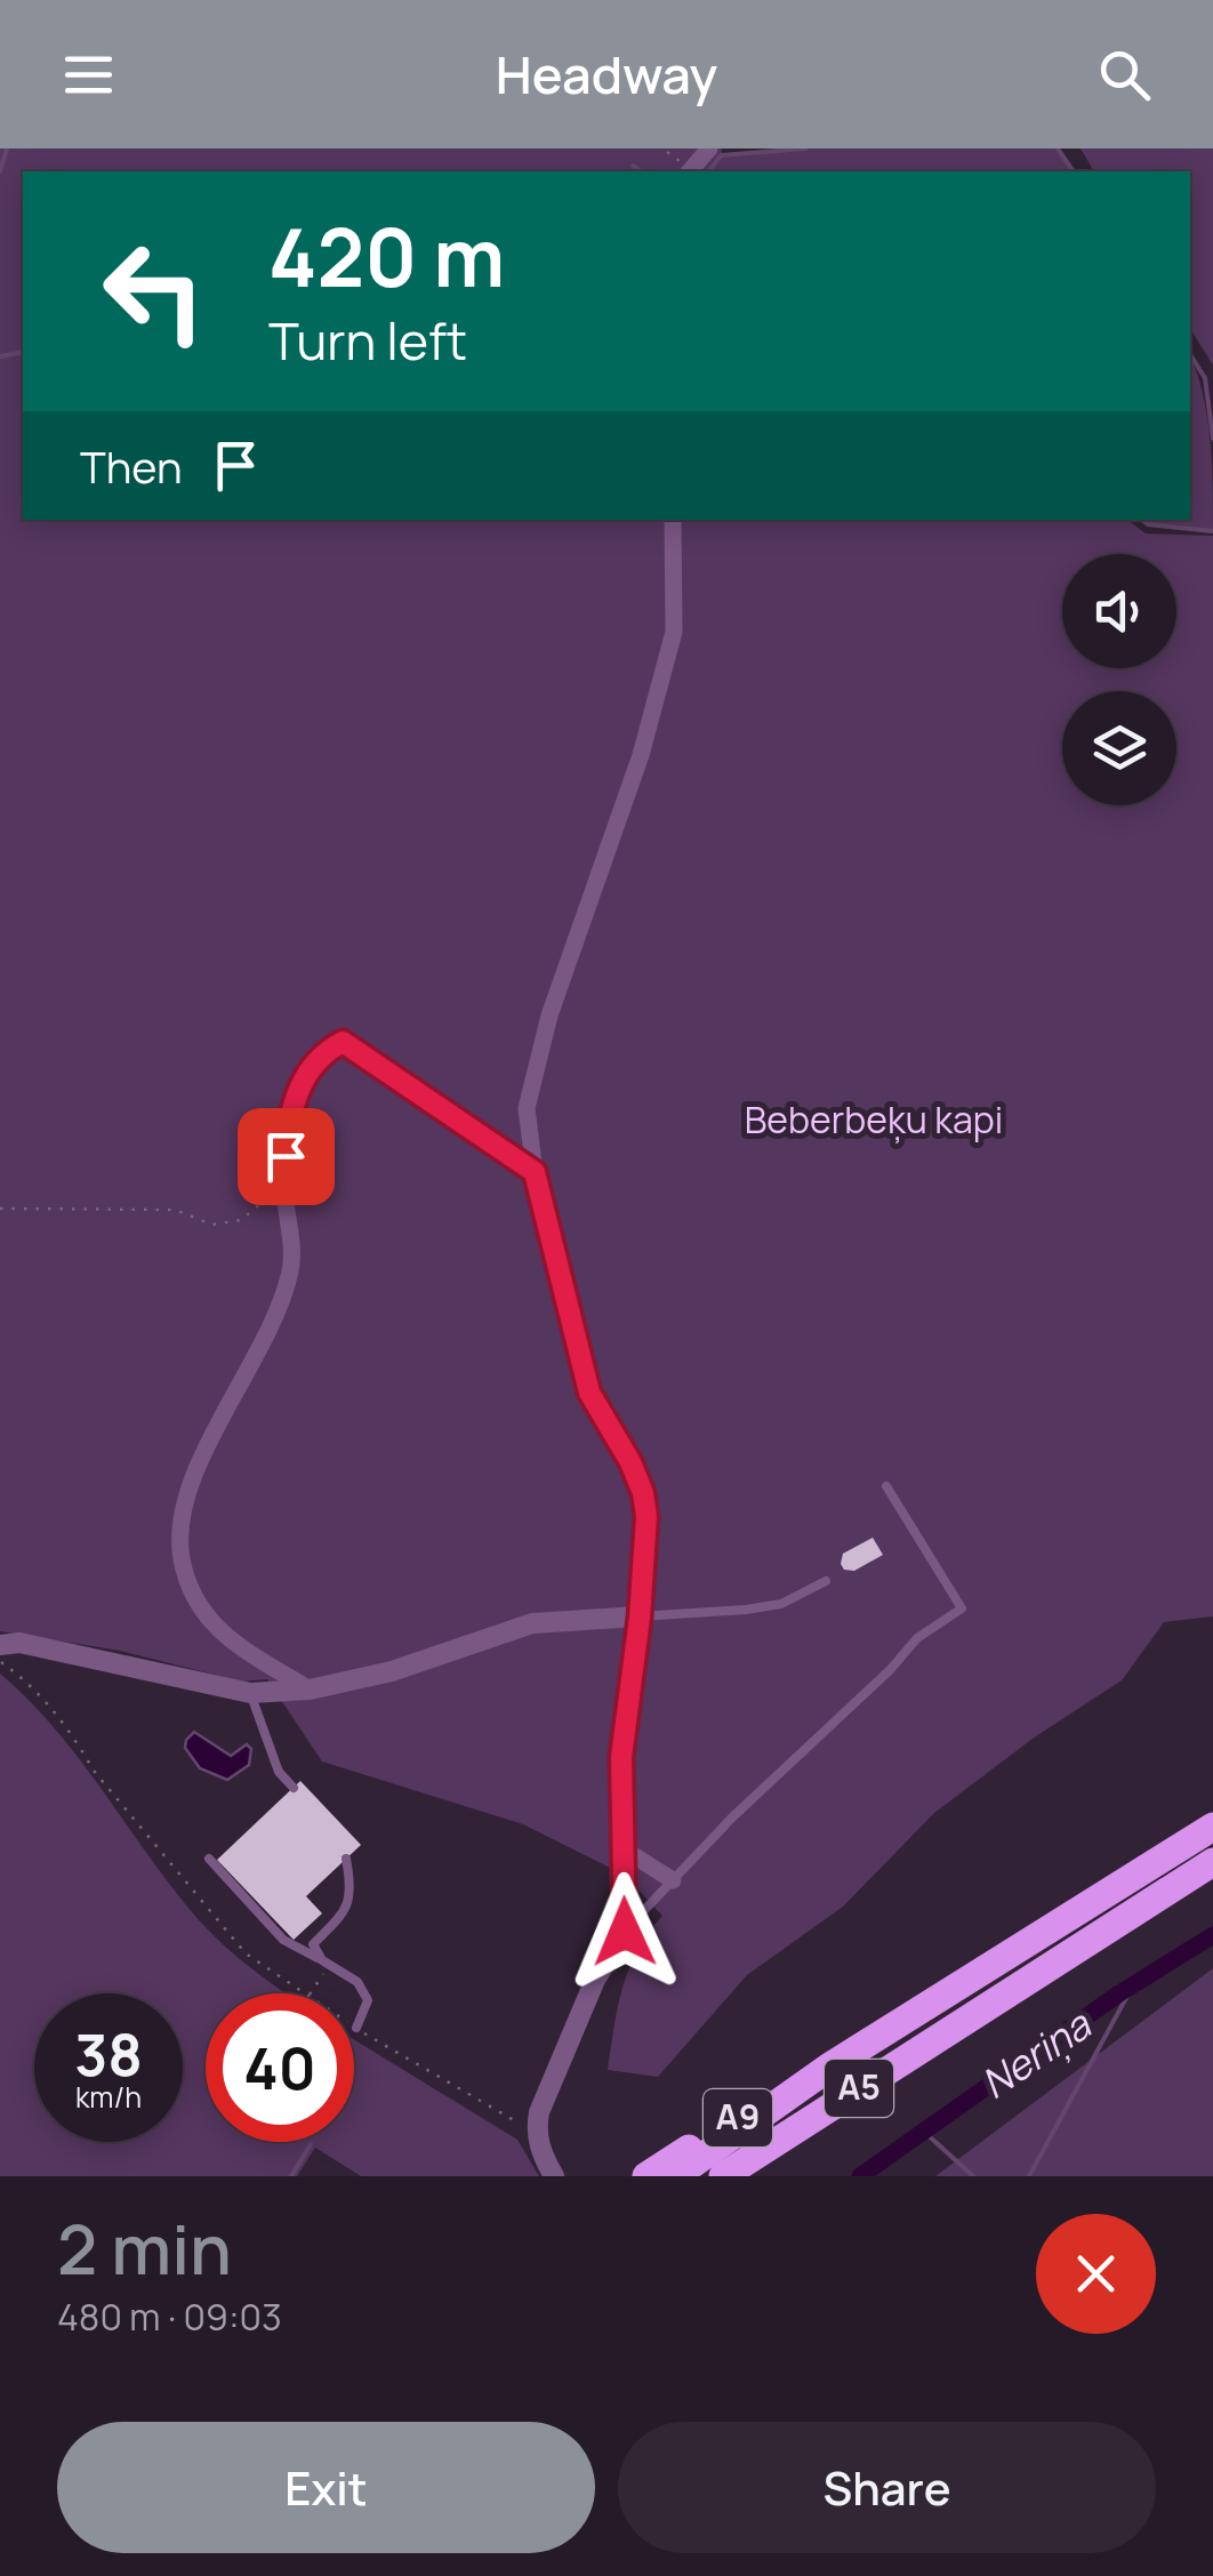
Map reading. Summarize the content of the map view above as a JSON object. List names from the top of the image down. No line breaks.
{"streets":{"highway":["A5","A9"]},"crossings":[["A5","A9"]],"water":["Neriņa"],"parks":["Beberbeķu kapi"],"page":{"header":"Headway","turn":["420 m","Turn left"],"then":"Then","speed":"38 km/h","limit":"40","heading":["2 min","480 m · 09:03"],"buttons":["Exit","Share"]}}
